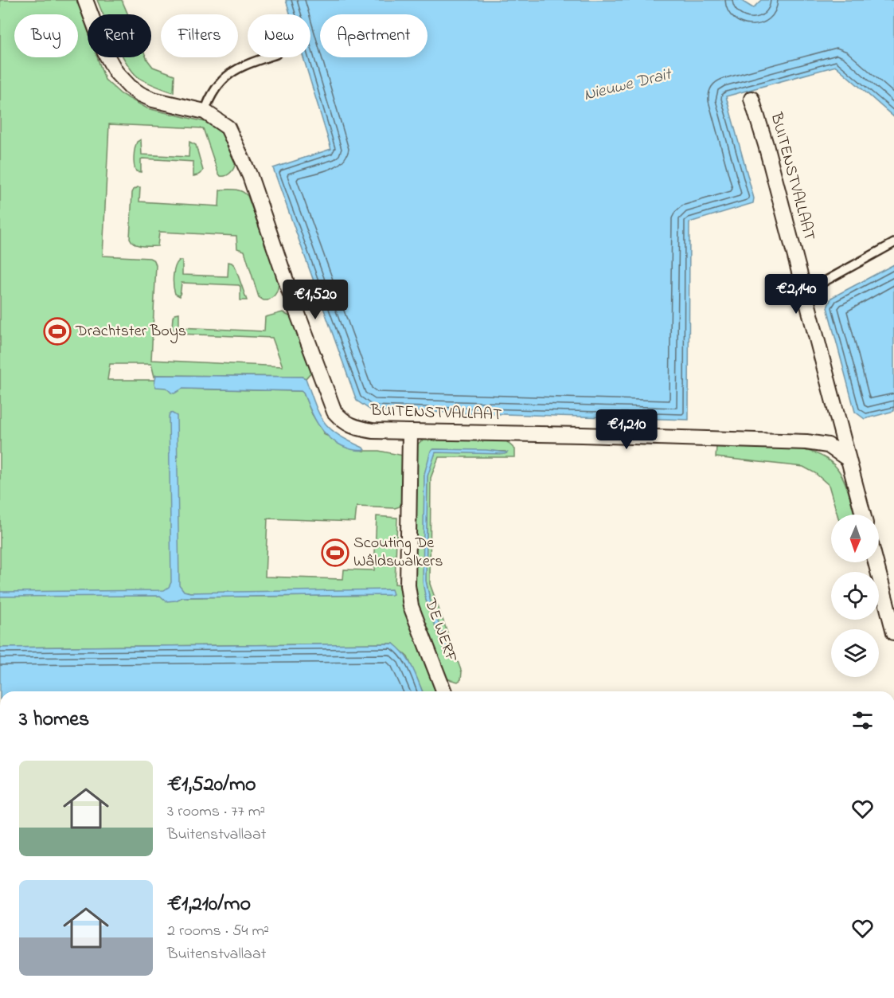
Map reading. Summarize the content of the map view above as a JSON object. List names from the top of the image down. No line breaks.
{"streets":{"street":["BUITENSTVALLAAT","DE WERF"]},"crossings":[["BUITENSTVALLAAT","DE WERF"]],"water":["Nieuwe Drait"],"places":{"sports":["Drachtster Boys","Scouting De Wâldswalkers"]},"north":"bottom","page":{"chip":["Buy","Rent","Filters","New","Apartment"],"price":["€2,140","€1,520","€1,210"],"heading":"3 homes","list":[{"name":"€1,520/mo","note":"3 rooms · 77 m² · Buitenstvallaat"},{"name":"€1,210/mo","note":"2 rooms · 54 m² · Buitenstvallaat"}]}}
